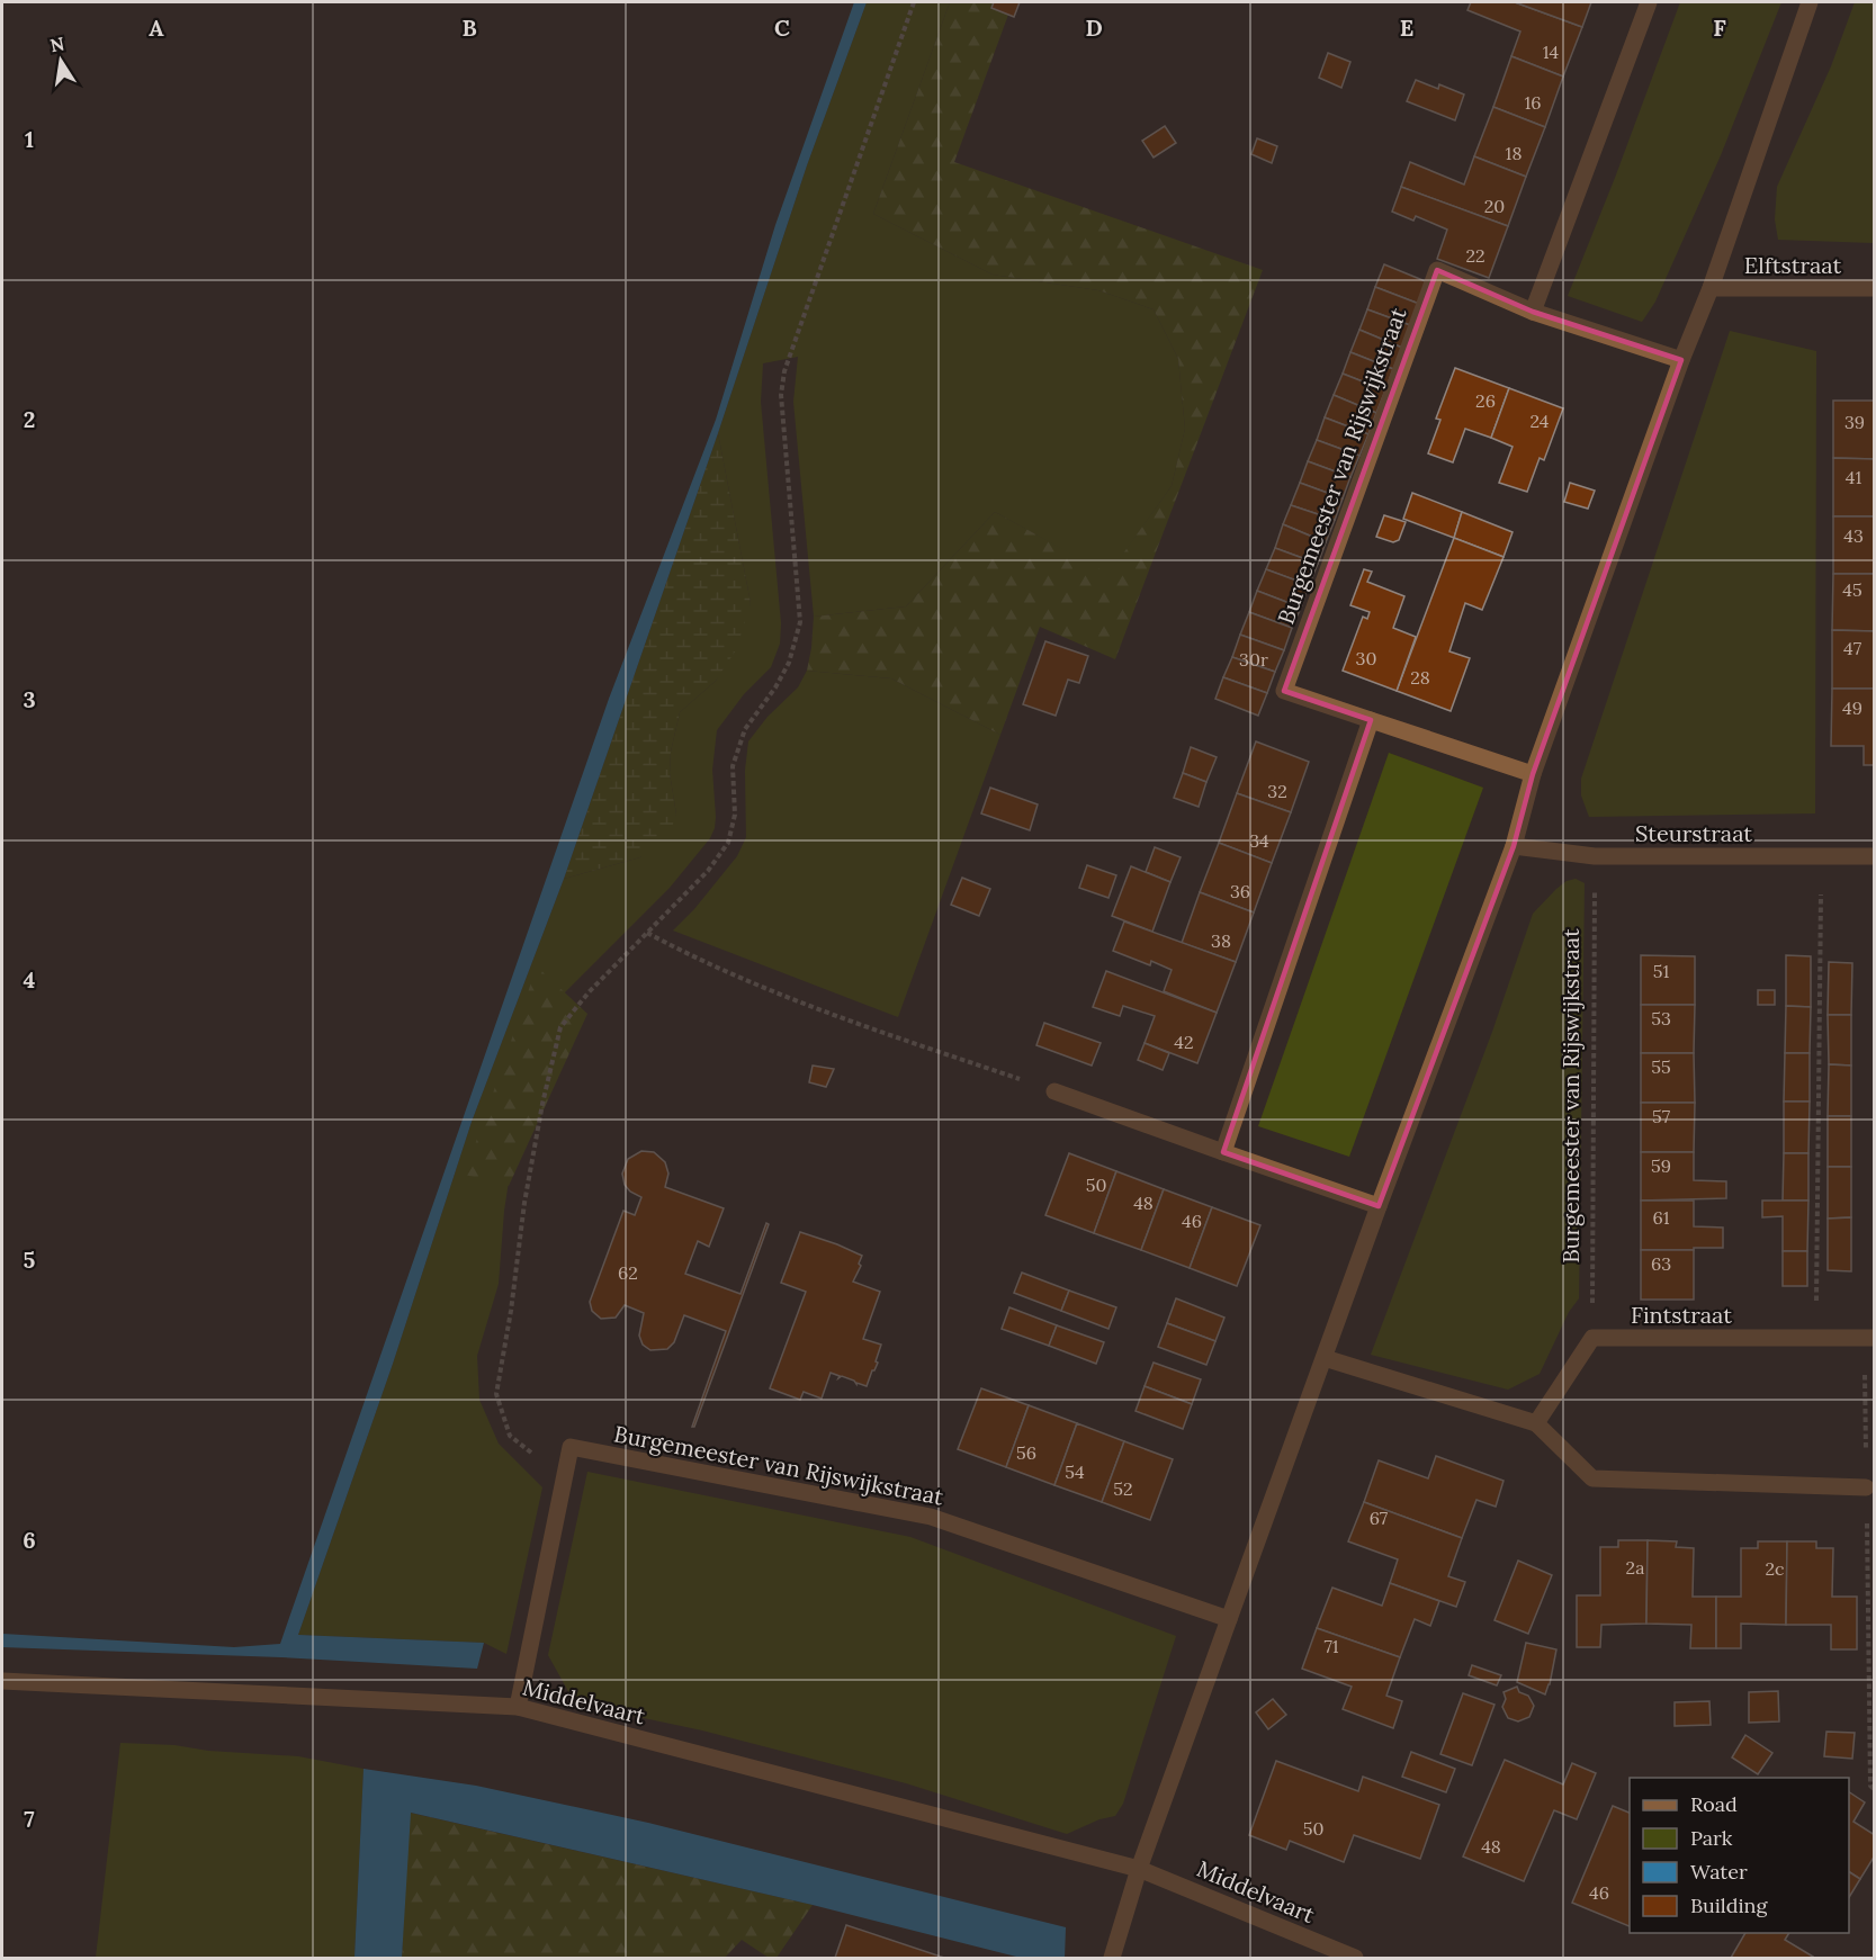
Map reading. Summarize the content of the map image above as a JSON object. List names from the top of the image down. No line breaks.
{"streets":{"street":["Elftstraat","Burgemeester van Rijswijkstraat","Steurstraat","Fintstraat","Middelvaart"]},"crossings":[["Burgemeester van Rijswijkstraat","Steurstraat"],["Burgemeester van Rijswijkstraat","Fintstraat"],["Burgemeester van Rijswijkstraat","Middelvaart"]],"house_numbers":["14","16","18","20","22","26","24","39","41","43","45","47","30","30r","28","49","32","34","36","38","51","53","42","55","57","59","50","48","61","46","63","62","56","54","52","67","2a","2c","71","50","48","46"],"legend":["Road","Park","Water","Building"],"north":"top","grid":{"columns":["A","B","C","D","E","F"],"rows":["1","2","3","4","5","6","7"]}}
